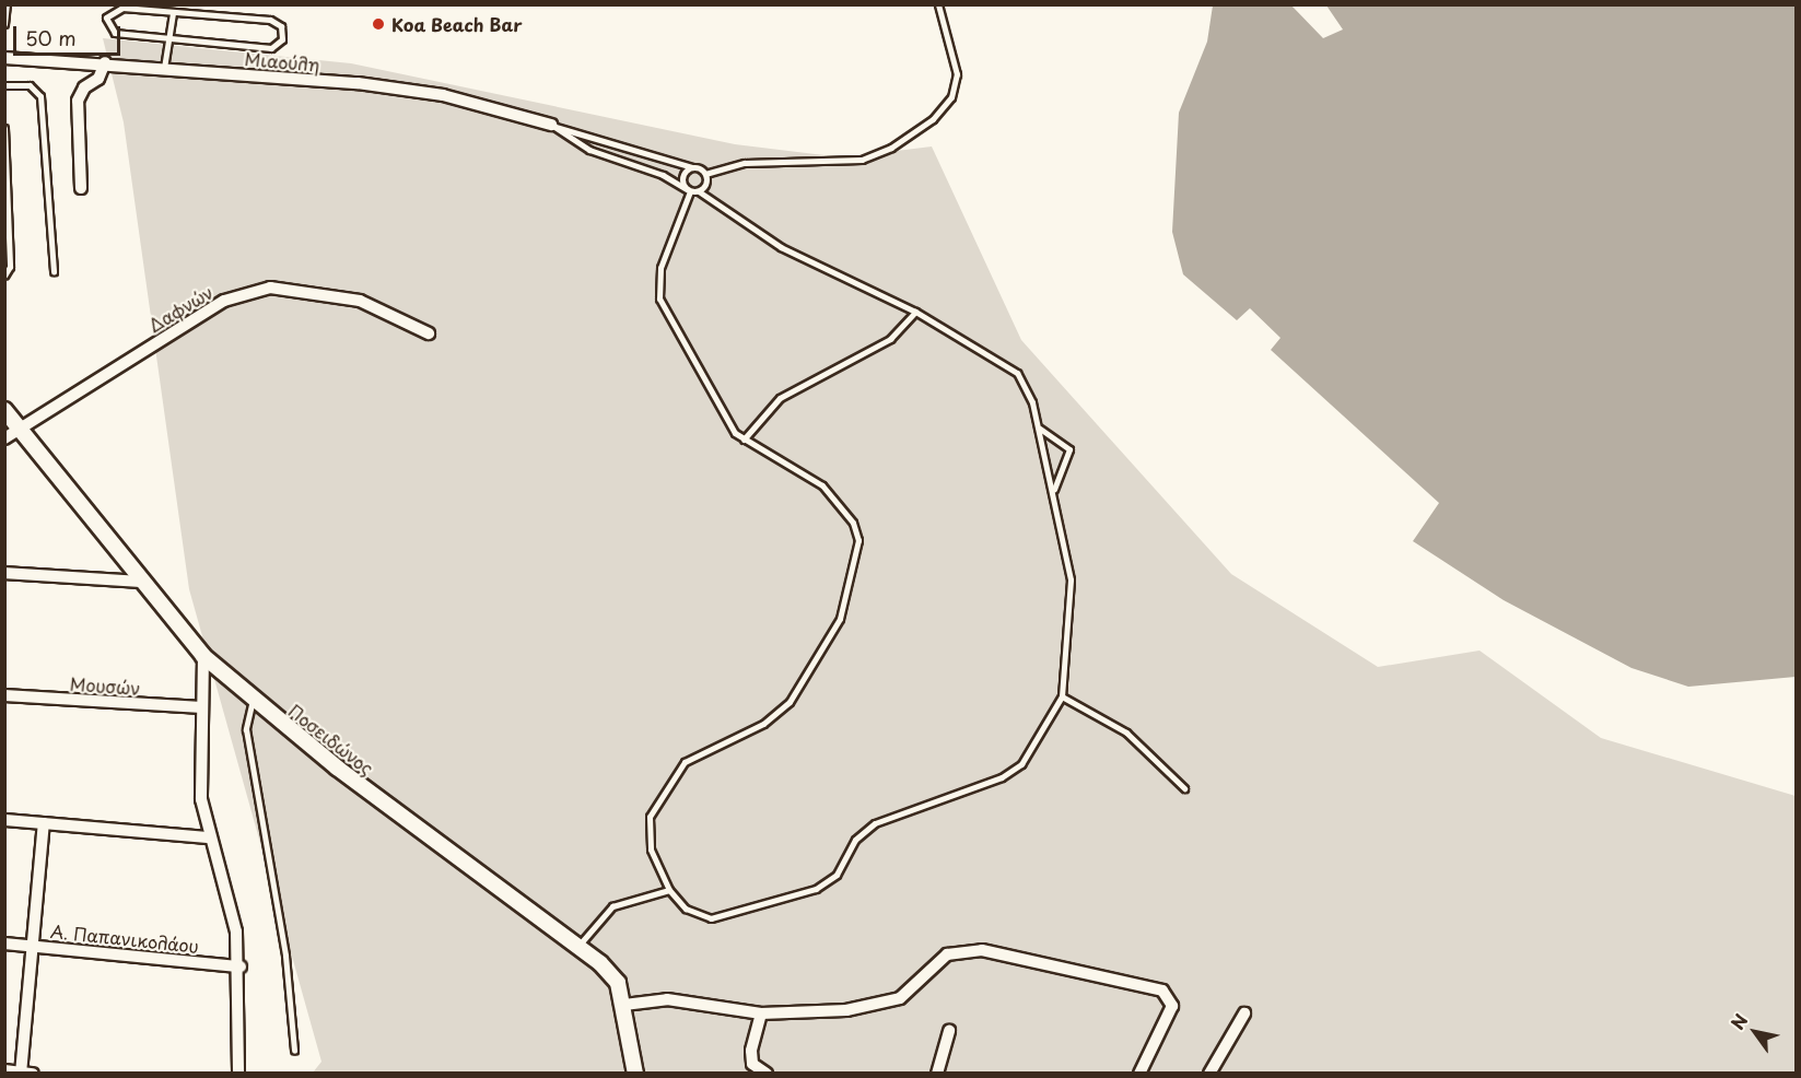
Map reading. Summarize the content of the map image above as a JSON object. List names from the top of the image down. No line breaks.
{"streets":{"street":["Μιαούλη","Δαφνών","Μουσών","Ποσειδώνος","Α. Παπανικολάου"]},"crossings":[["Δαφνών","Ποσειδώνος"]],"places":["Koa Beach Bar"],"scale_bar":"50 m","north":"top left"}
